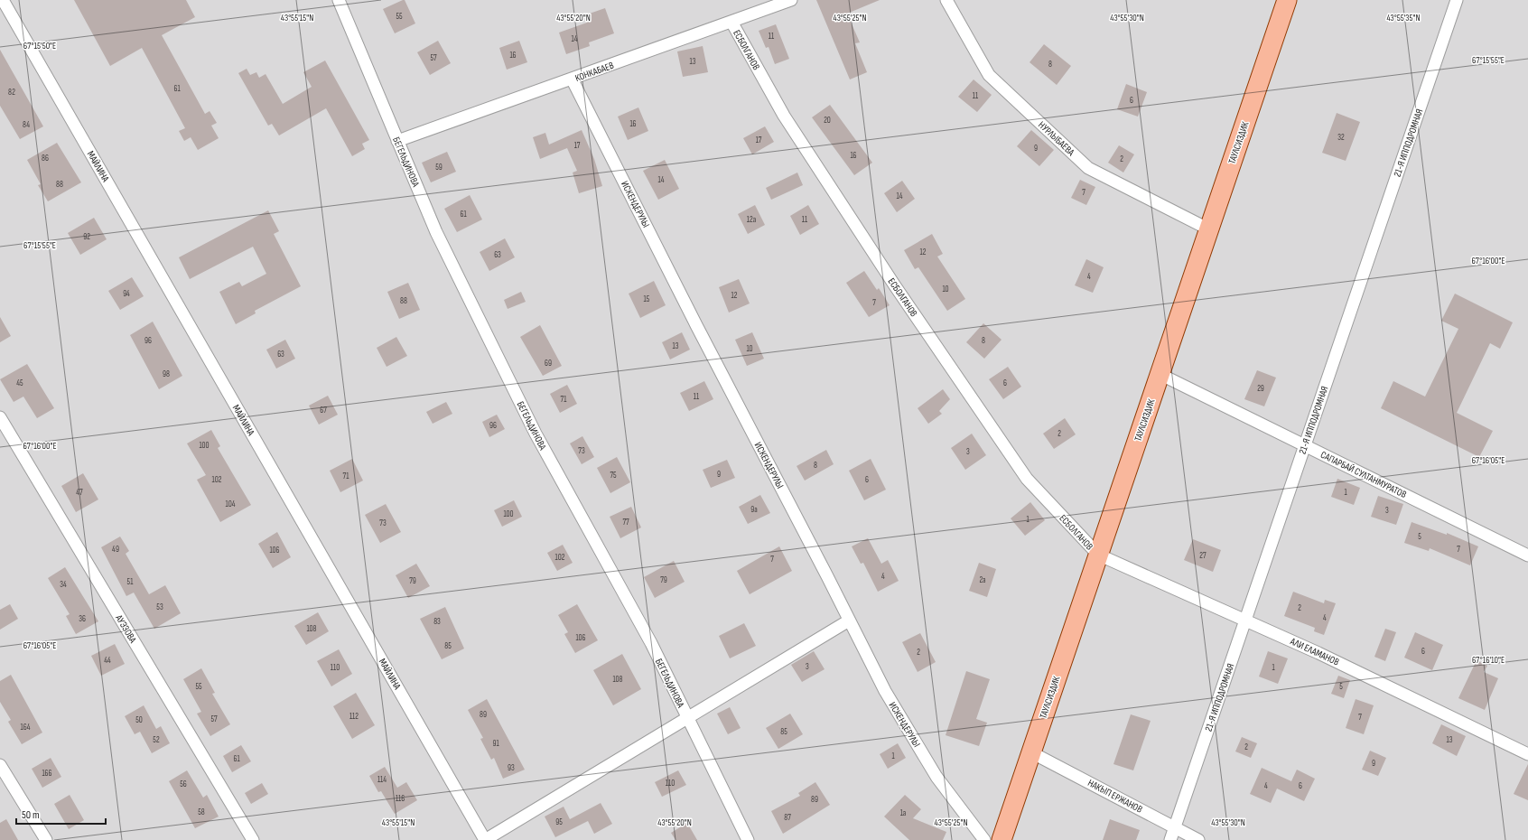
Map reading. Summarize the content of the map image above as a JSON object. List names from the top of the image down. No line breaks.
{"streets":{"main road":["ТАУЛСИЗДИК"],"street":["ЕСБОЛГАНОВ","КОНКАБАЕВ","НУРЛЫБАЕВА","21-Я ИППОДРОМНАЯ","БЕГЕЛЬДИНОВА","МАЙЛИНА","ИСКЕНДЕРУЛЫ","САПАРБАЙ СУЛТАНМУРАТОВ","АУЭЗОВА","АЛИ ЕЛАМАНОВ","НАКЫП ЕРЖАНОВ"]},"crossings":[["ЕСБОЛГАНОВ","КОНКАБАЕВ"],["ЕСБОЛГАНОВ","ТАУЛСИЗДИК"],["ЕСБОЛГАНОВ","АЛИ ЕЛАМАНОВ"],["КОНКАБАЕВ","БЕГЕЛЬДИНОВА"],["КОНКАБАЕВ","ИСКЕНДЕРУЛЫ"],["НУРЛЫБАЕВА","ТАУЛСИЗДИК"],["ТАУЛСИЗДИК","САПАРБАЙ СУЛТАНМУРАТОВ"],["ТАУЛСИЗДИК","АЛИ ЕЛАМАНОВ"],["ТАУЛСИЗДИК","НАКЫП ЕРЖАНОВ"],["21-Я ИППОДРОМНАЯ","САПАРБАЙ СУЛТАНМУРАТОВ"],["21-Я ИППОДРОМНАЯ","АЛИ ЕЛАМАНОВ"],["21-Я ИППОДРОМНАЯ","НАКЫП ЕРЖАНОВ"]],"house_numbers":["55","11","14","16","57","13","8","61","82","11","6","20","16","84","32","17","17","9","16","86","2","59","14","88","7","14","61","12а","11","92","12","63","4","10","94","12","15","88","7","96","8","13","10","63","69","98","45","6","29","11","71","67","96","2","100","73","3","8","9","75","71","102","6","47","1","104","9а","3","100","1","77","73","5","49","7","106","27","102","7","4","79","2а","79","51","34","53","2","4","36","83","108","106","85","6","2","44","3","110","1","108","55","5","89","112","7","57","50","164","85","52","13","91","2","1","61","9","93","166","114","110","56","4","6","116","89","58","1а","87","95"],"scale_bar":"50 m","coordinates":["43°55'15\"N","43°55'20\"N","43°55'25\"N","43°55'30\"N","43°55'35\"N","67°15'50\"E","67°15'55\"E","67°16'00\"E","67°16'05\"E","67°16'10\"E"]}
